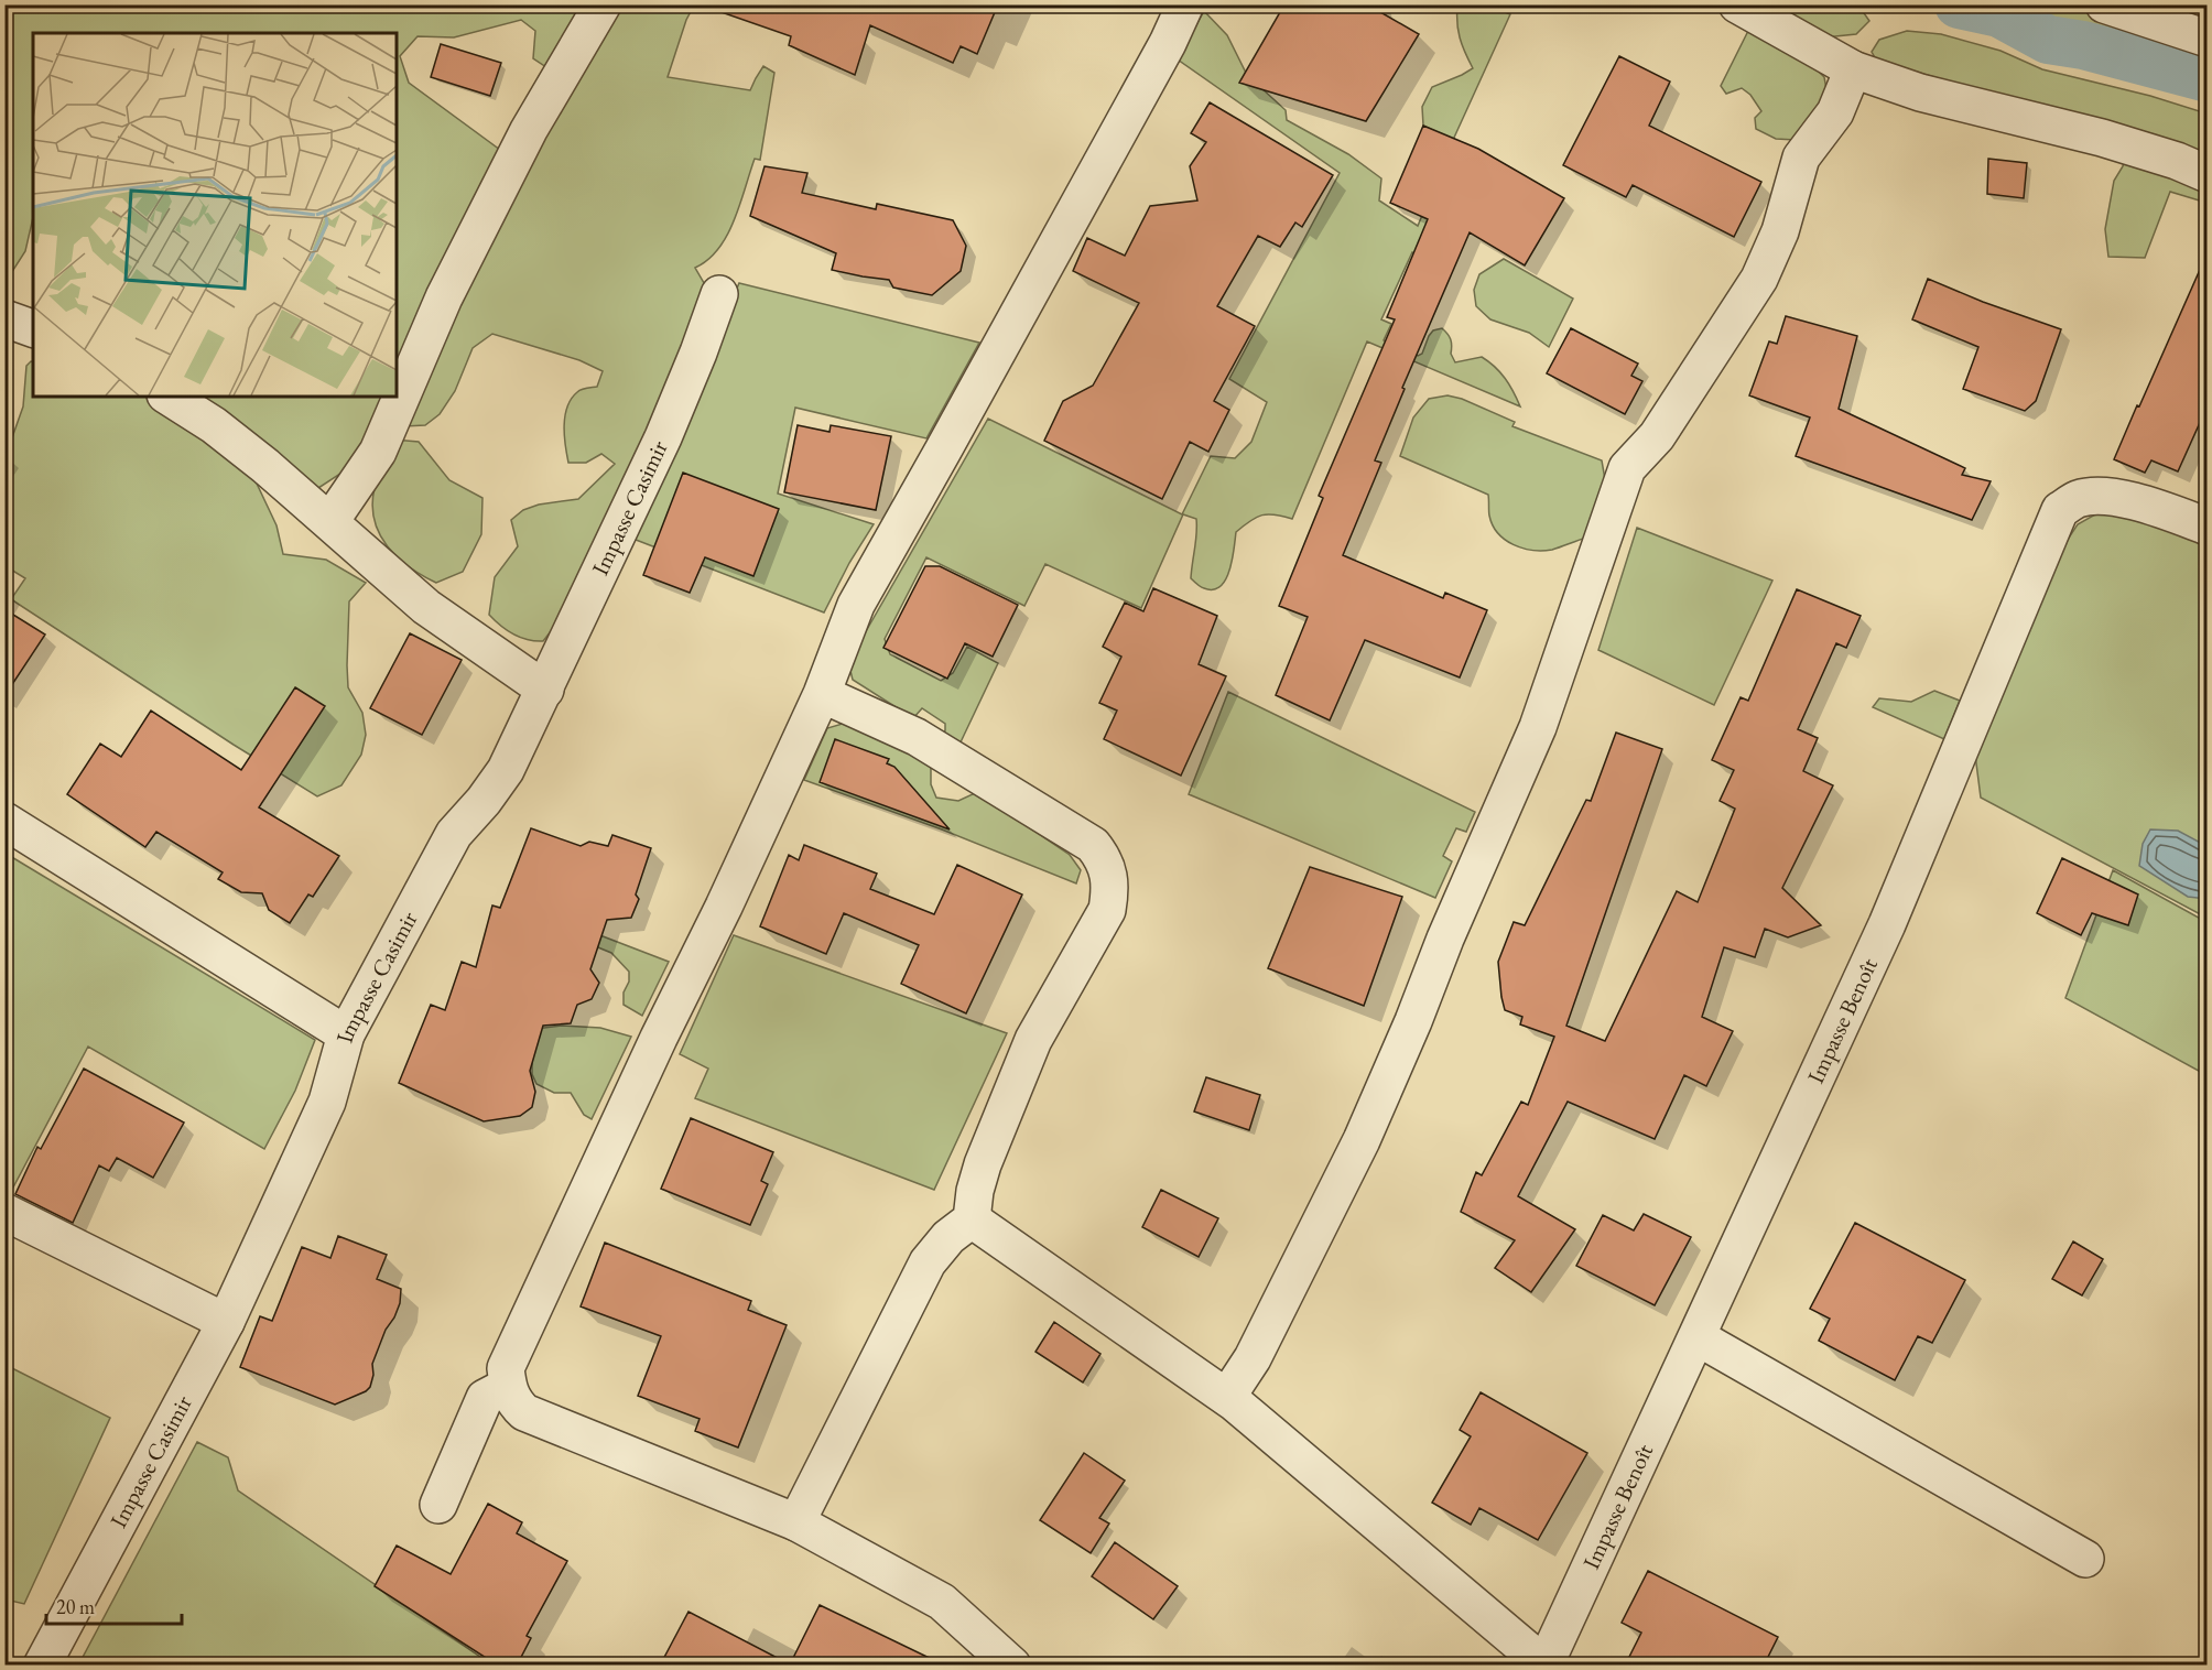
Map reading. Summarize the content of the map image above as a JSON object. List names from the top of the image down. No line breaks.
{"streets":{"street":["Impasse Casimir","Impasse Benoît"]},"scale_bar":"20 m"}
